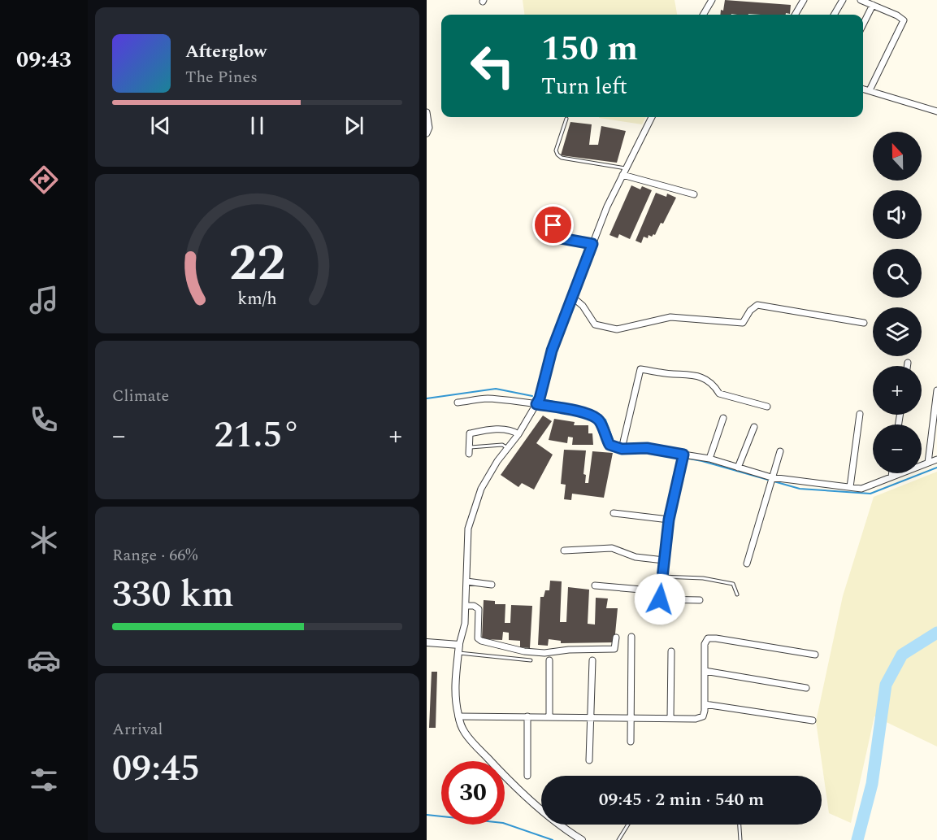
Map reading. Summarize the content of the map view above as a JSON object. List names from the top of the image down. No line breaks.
{"north":"top","page":{"tabs":"09:43","turn":["150 m","Turn left"],"song":["Afterglow","The Pines"],"map_buttons":["+","−"],"tile":["Climate",["Range · 66%","330 km"],["Arrival","09:45"]],"heat":["−","21.5°","+"],"limit":"30","trip":"09:45 · 2 min · 540 m","gauge":["22","km/h"]}}
